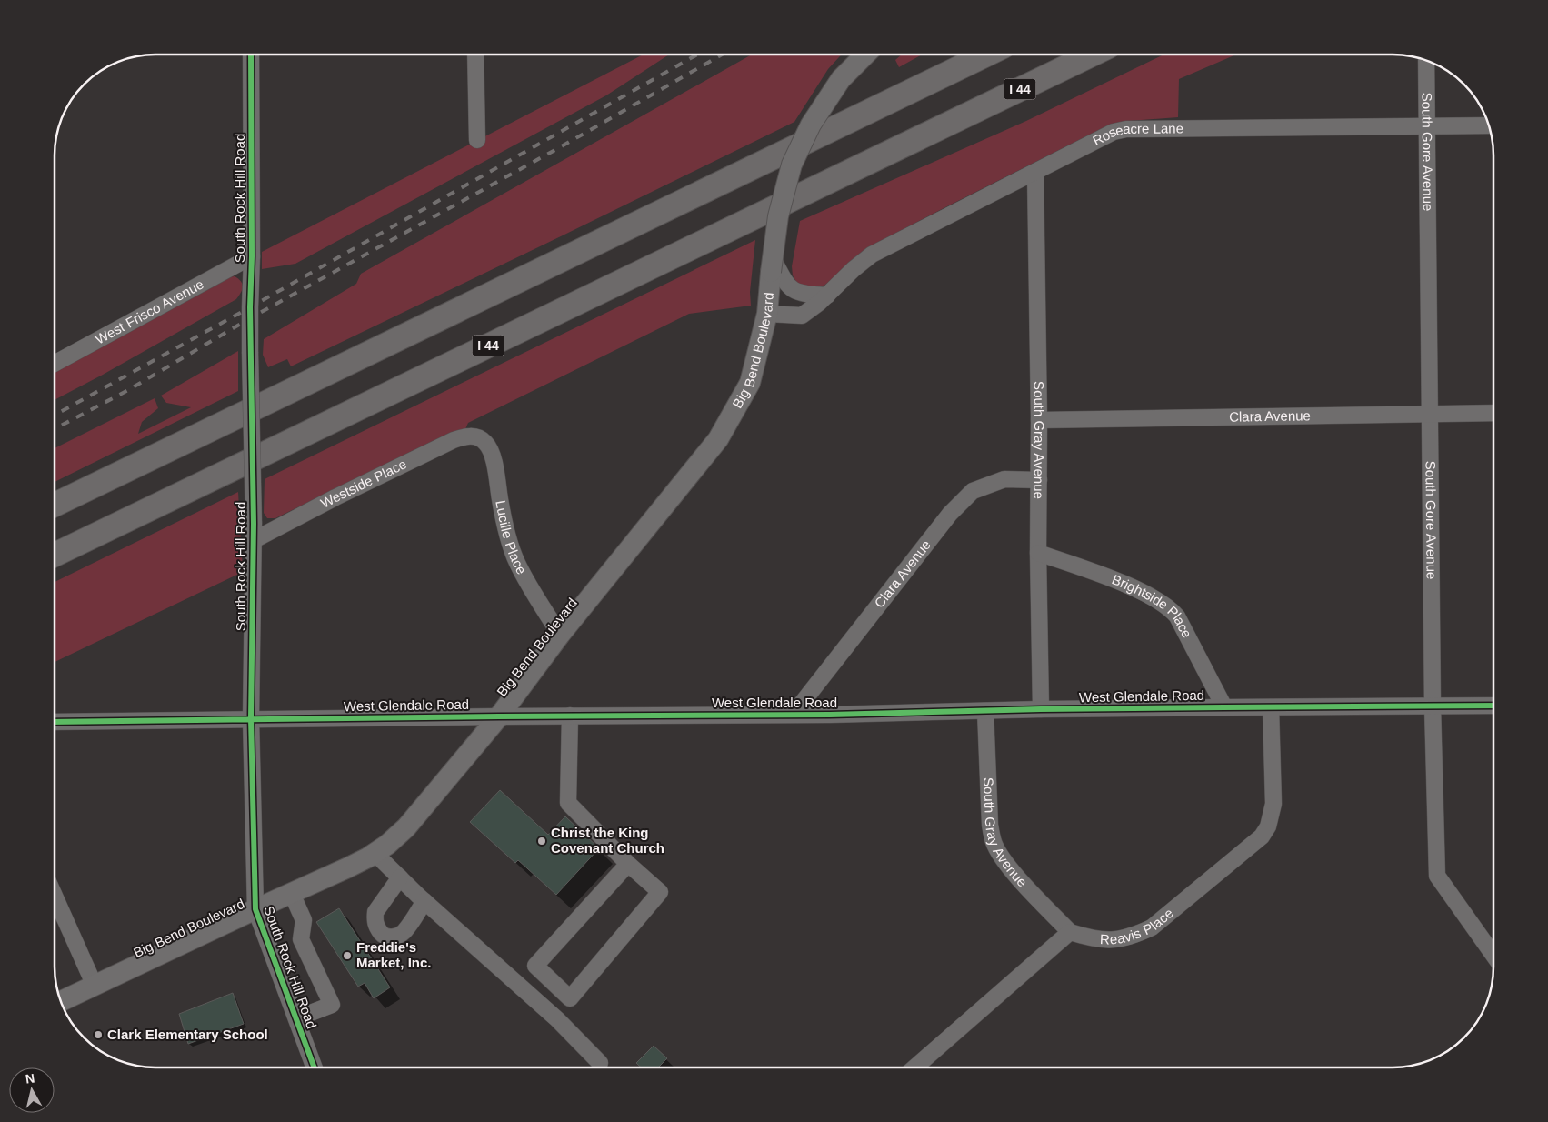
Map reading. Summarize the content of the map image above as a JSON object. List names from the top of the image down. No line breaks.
{"streets":{"highway":["I 44"],"main road":["Big Bend Boulevard"],"street":["Roseacre Lane","South Gore Avenue","South Rock Hill Road","West Frisco Avenue","Clara Avenue","South Gray Avenue","Westside Place","Lucille Place","Brightside Place","West Glendale Road","Reavis Place"]},"crossings":[["Roseacre Lane","South Gore Avenue"],["Roseacre Lane","Big Bend Boulevard"],["Roseacre Lane","South Gray Avenue"],["South Gore Avenue","Clara Avenue"],["South Gore Avenue","West Glendale Road"],["South Rock Hill Road","West Frisco Avenue"],["South Rock Hill Road","Big Bend Boulevard"],["South Rock Hill Road","Westside Place"],["South Rock Hill Road","West Glendale Road"],["Big Bend Boulevard","Lucille Place"],["Big Bend Boulevard","West Glendale Road"],["Clara Avenue","South Gray Avenue"],["Clara Avenue","West Glendale Road"],["South Gray Avenue","Brightside Place"],["South Gray Avenue","West Glendale Road"],["South Gray Avenue","Reavis Place"],["Westside Place","Lucille Place"],["Brightside Place","West Glendale Road"],["West Glendale Road","Reavis Place"]],"places":["Christ the King Covenant Church","Freddie's Market, Inc.","Clark Elementary School"],"north":"top"}
